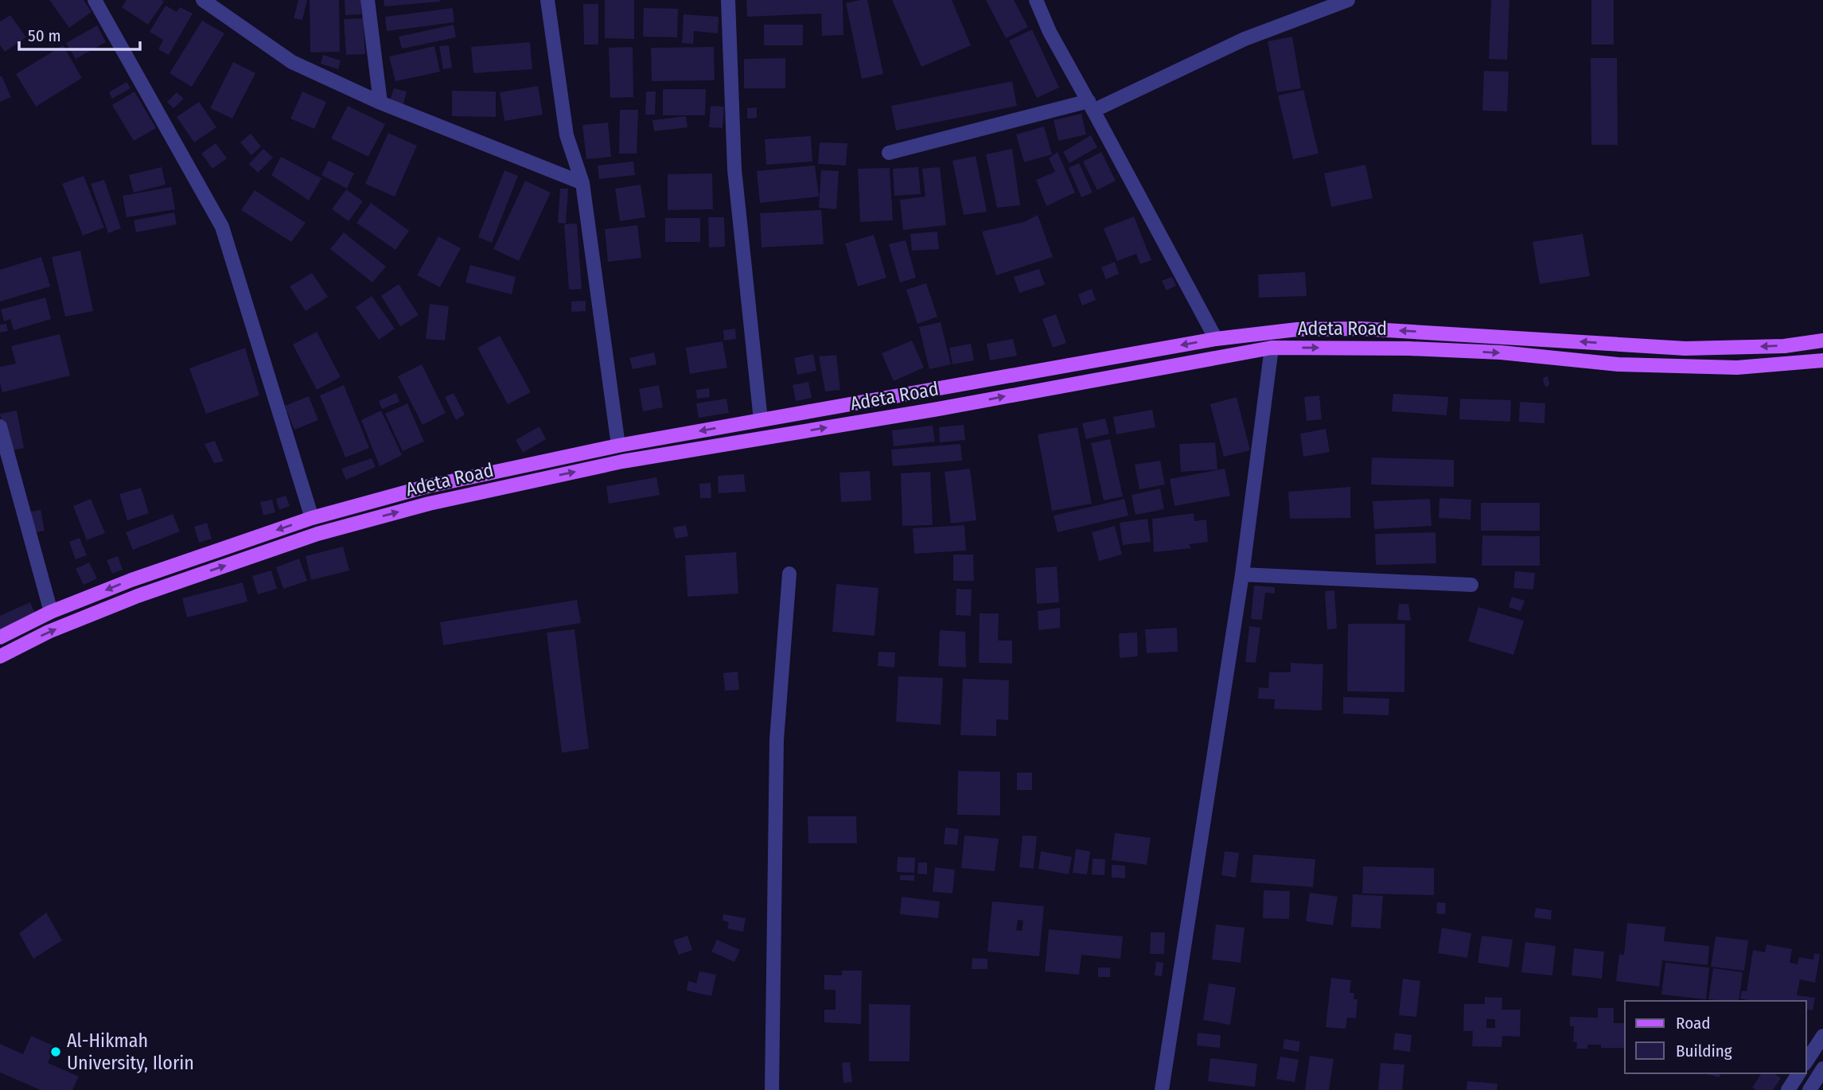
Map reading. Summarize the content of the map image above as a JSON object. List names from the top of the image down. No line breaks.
{"streets":{"main road":["Adeta Road"]},"places":["Al-Hikmah University, Ilorin"],"legend":["Road","Building"],"scale_bar":"50 m"}
